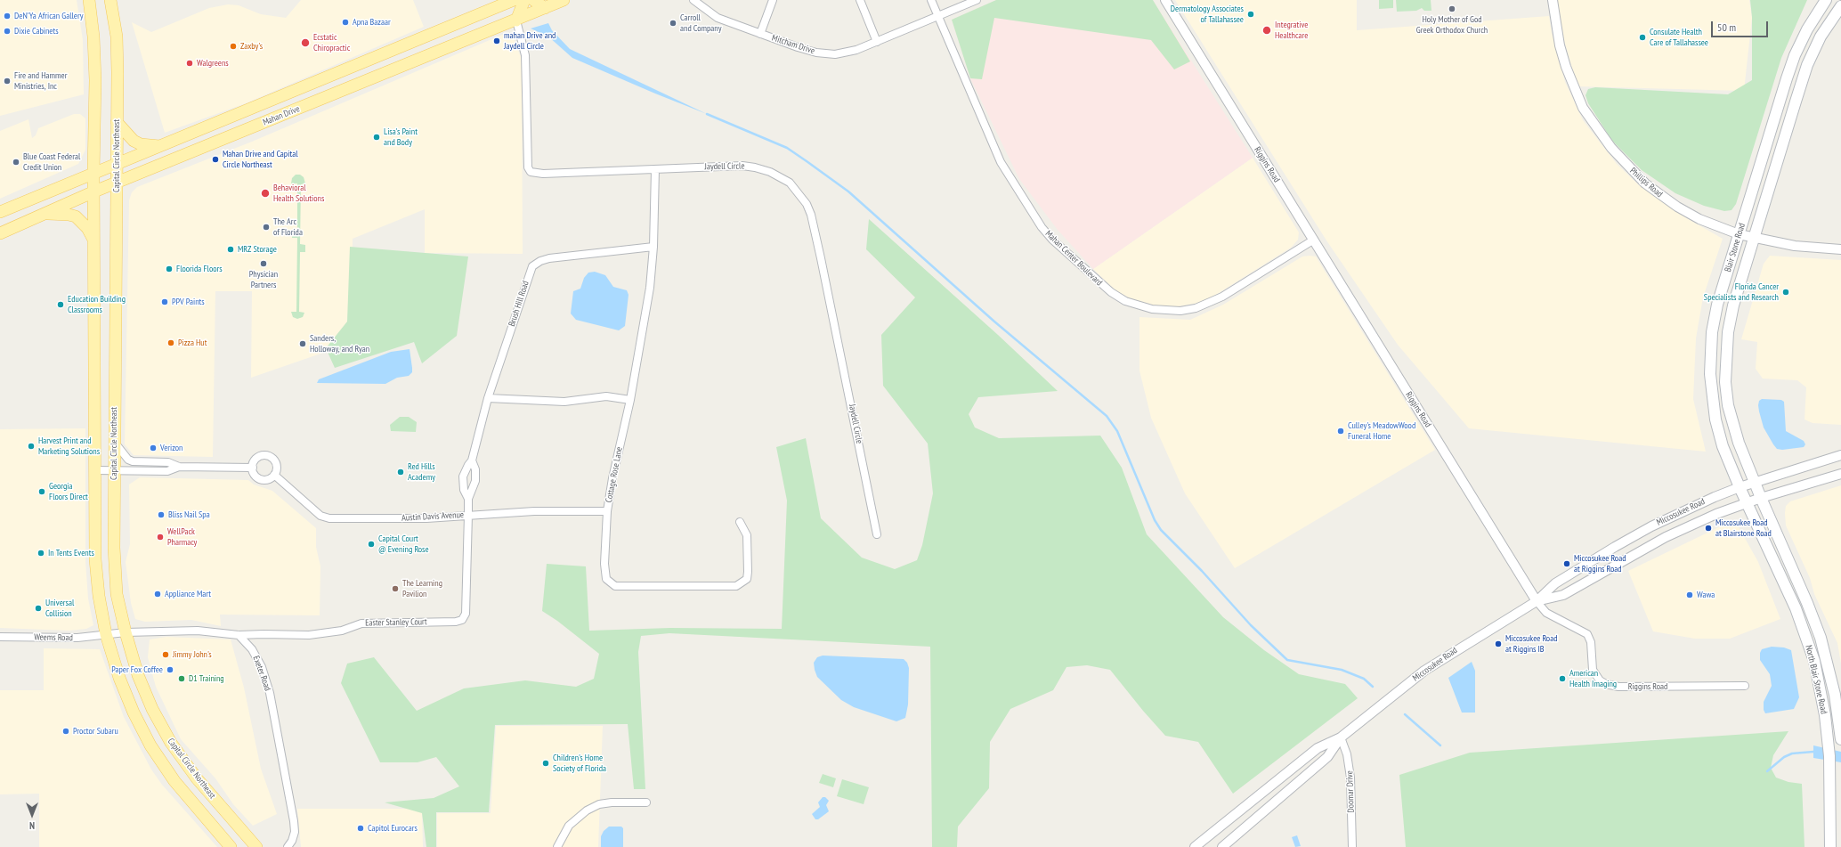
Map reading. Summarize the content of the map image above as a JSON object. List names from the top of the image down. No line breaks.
{"streets":{"main road":["Mahan Drive","Capital Circle Northeast","Blair Stone Road","North Blair Stone Road"],"street":["Mitcham Drive","Riggins Road","Jaydell Circle","Phillips Road","Mahan Center Boulevard","Brush Hill Road","Cottage Rose Lane","Miccosukee Road","Austin Davis Avenue","Easter Stanley Court","Weems Road","Exeter Road","Doomar Drive"]},"crossings":[["Mitcham Drive","Mahan Center Boulevard"],["Mahan Drive","Capital Circle Northeast"],["Mahan Drive","Jaydell Circle"],["Riggins Road","Mahan Center Boulevard"],["Riggins Road","Miccosukee Road"],["Jaydell Circle","Cottage Rose Lane"],["Phillips Road","Blair Stone Road"],["Blair Stone Road","Miccosukee Road"],["Blair Stone Road","North Blair Stone Road"],["Brush Hill Road","Cottage Rose Lane"],["Brush Hill Road","Austin Davis Avenue"],["Brush Hill Road","Easter Stanley Court"],["Cottage Rose Lane","Austin Davis Avenue"],["Miccosukee Road","North Blair Stone Road"],["Miccosukee Road","Doomar Drive"],["Easter Stanley Court","Exeter Road"]],"places":["Holy Mother of God Greek Orthodox Church","Dermatology Associates of Tallahassee","DeN'Ya African Gallery","Apna Bazaar","Carroll and Company","Integrative Healthcare","Dixie Cabinets","Consulate Health Care of Tallahassee","mahan Drive and Jaydell Circle","Ecstatic Chiropractic","Zaxby's","Walgreens","Fire and Hammer Ministries, Inc","Lisa's Paint and Body","Mahan Drive and Capital Circle Northeast","Blue Coast Federal Credit Union","Behavioral Health Solutions","The Arc of Florida","MRZ Storage","Physician Partners","Floorida Floors","Florida Cancer Specialists and Research","PPV Paints","Education Building Classrooms","Pizza Hut","Sanders, Holloway, and Ryan","Culley's MeadowWood Funeral Home","Harvest Print and Marketing Solutions","Verizon","Red Hills Academy","Georgia Floors Direct","Bliss Nail Spa","Miccosukee Road at Blairstone Road","WellPack Pharmacy","Capital Court @ Evening Rose","In Tents Events","Miccosukee Road at Riggins Road","The Learning Pavilion","Appliance Mart","Wawa","Universal Collision","Miccosukee Road at Riggins IB","Jimmy John's","Paper Fox Coffee","D1 Training","American Health Imaging","Proctor Subaru","Children's Home Society of Florida","Capitol Eurocars"],"scale_bar":"50 m","north":"bottom"}
